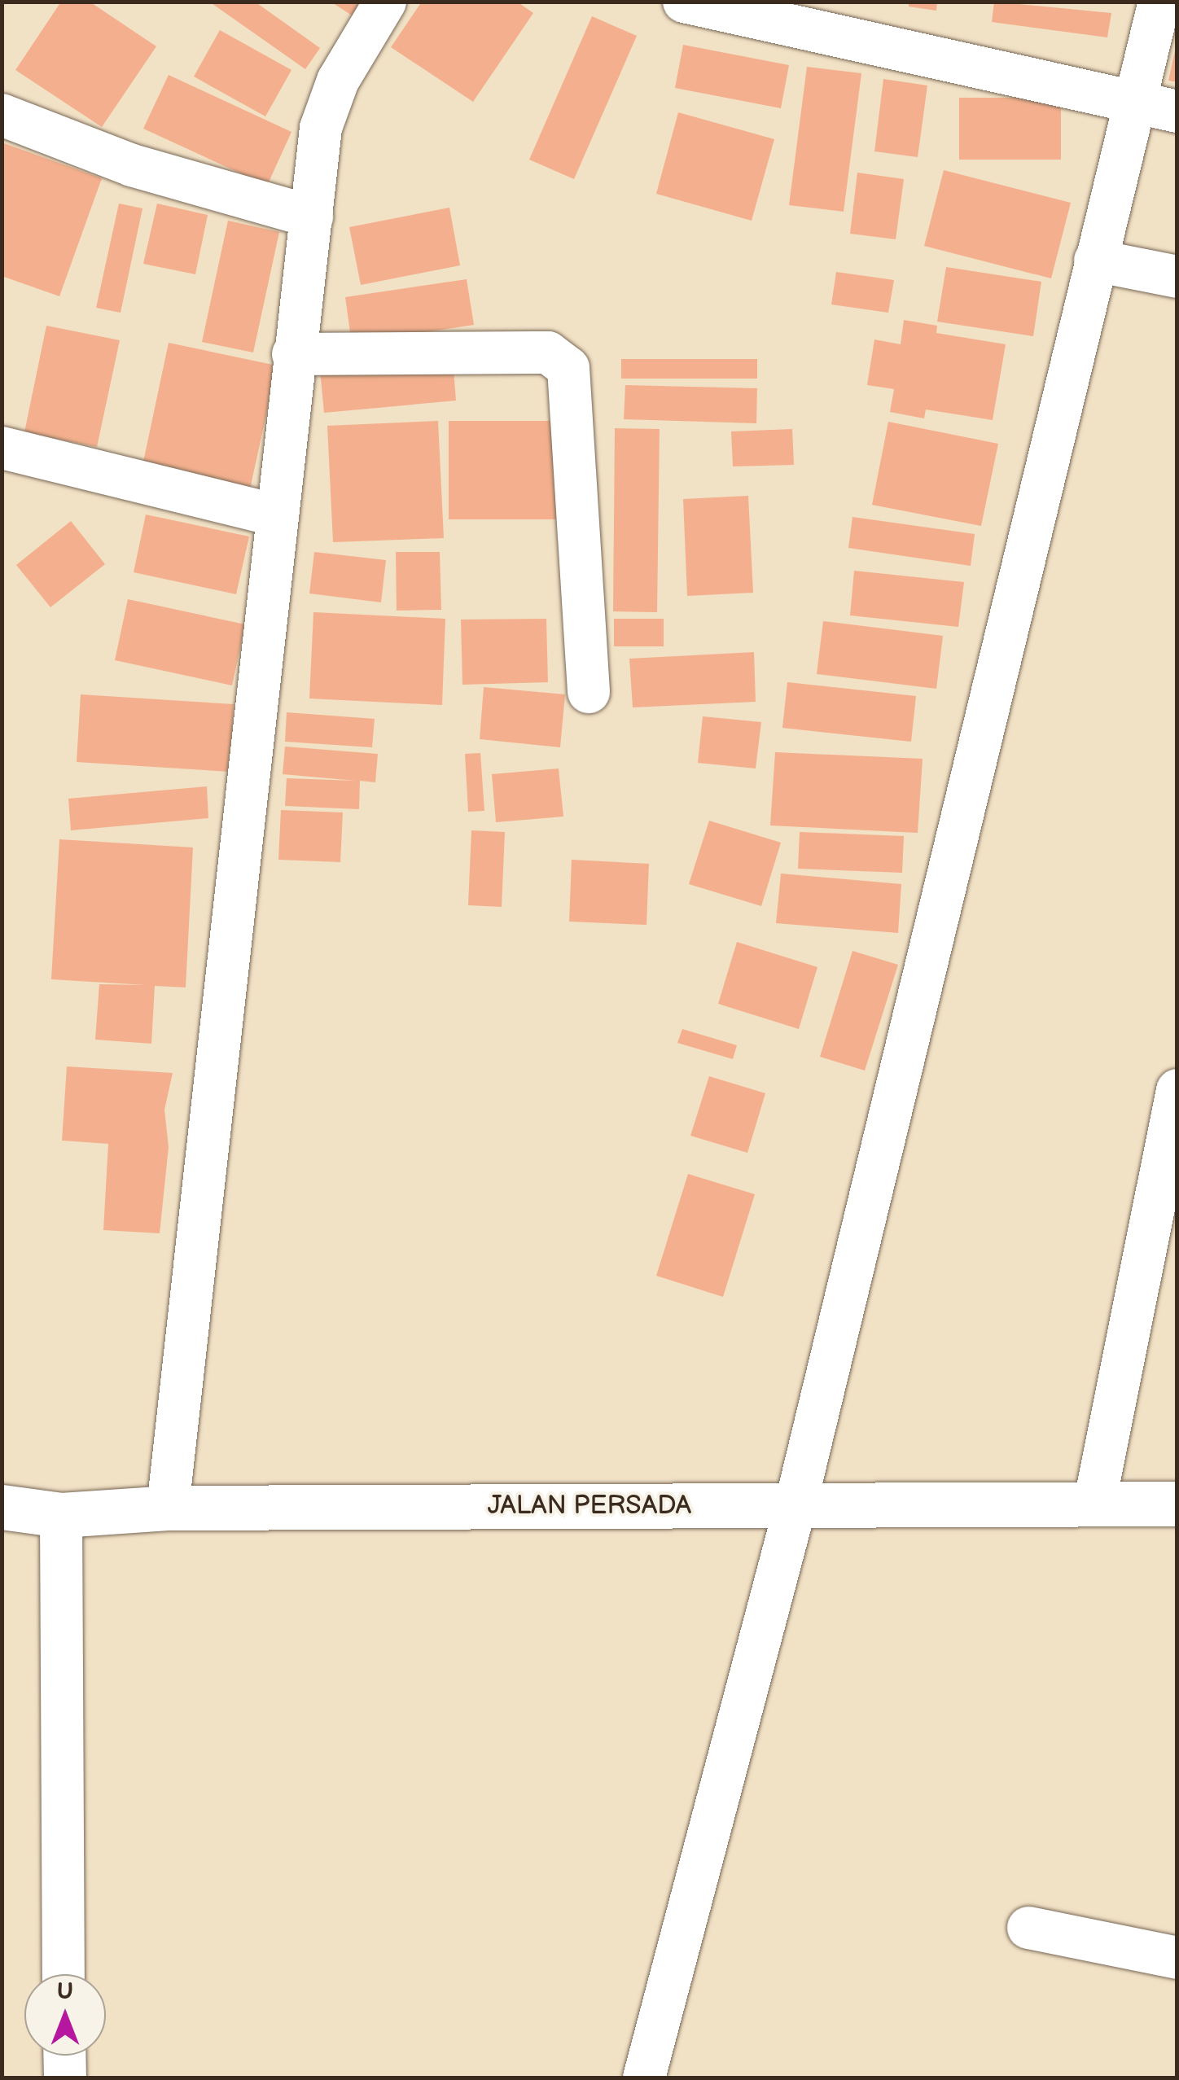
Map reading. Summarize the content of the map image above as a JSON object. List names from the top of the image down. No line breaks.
{"streets":{"street":["JALAN PERSADA"]},"north":"top"}
